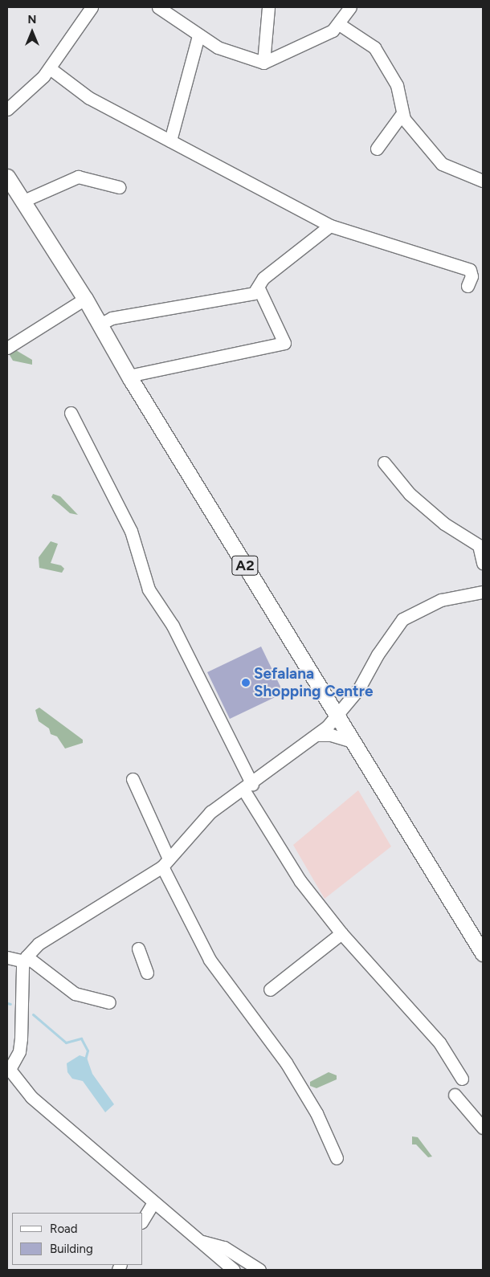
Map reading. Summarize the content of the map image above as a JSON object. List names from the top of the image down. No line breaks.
{"streets":{"main road":["A2"]},"places":["Sefalana Shopping Centre"],"legend":["Road","Building"],"north":"top"}
